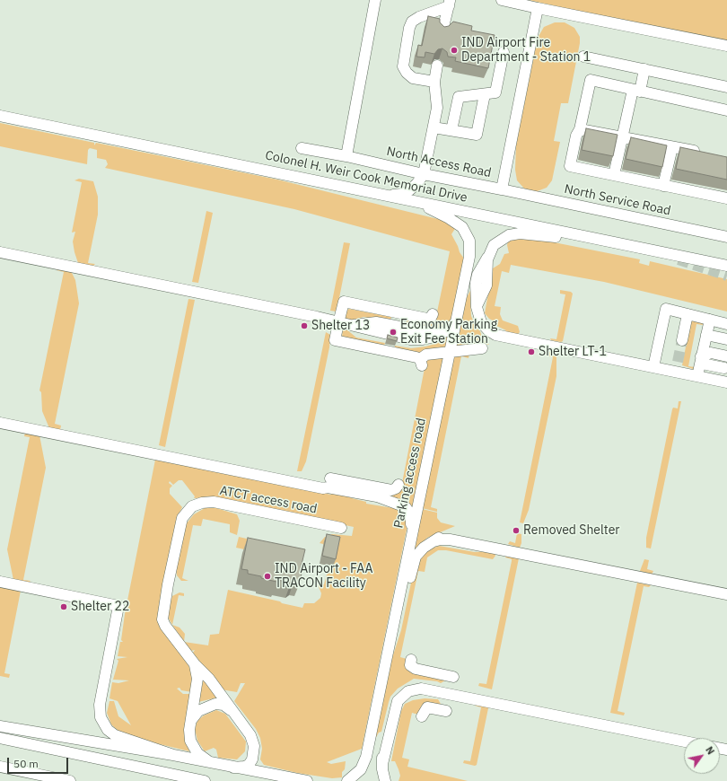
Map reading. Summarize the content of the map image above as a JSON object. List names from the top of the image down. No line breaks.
{"streets":{"street":["North Access Road","Colonel H. Weir Cook Memorial Drive","North Service Road","Parking access road","ATCT access road"]},"crossings":[["North Access Road","North Service Road"],["Colonel H. Weir Cook Memorial Drive","Parking access road"]],"places":["IND Airport Fire Department - Station 1","Shelter 13","Economy Parking Exit Fee Station","Shelter LT-1","Removed Shelter","IND Airport - FAA TRACON Facility","Shelter 22"],"scale_bar":"50 m","north":"top right"}
